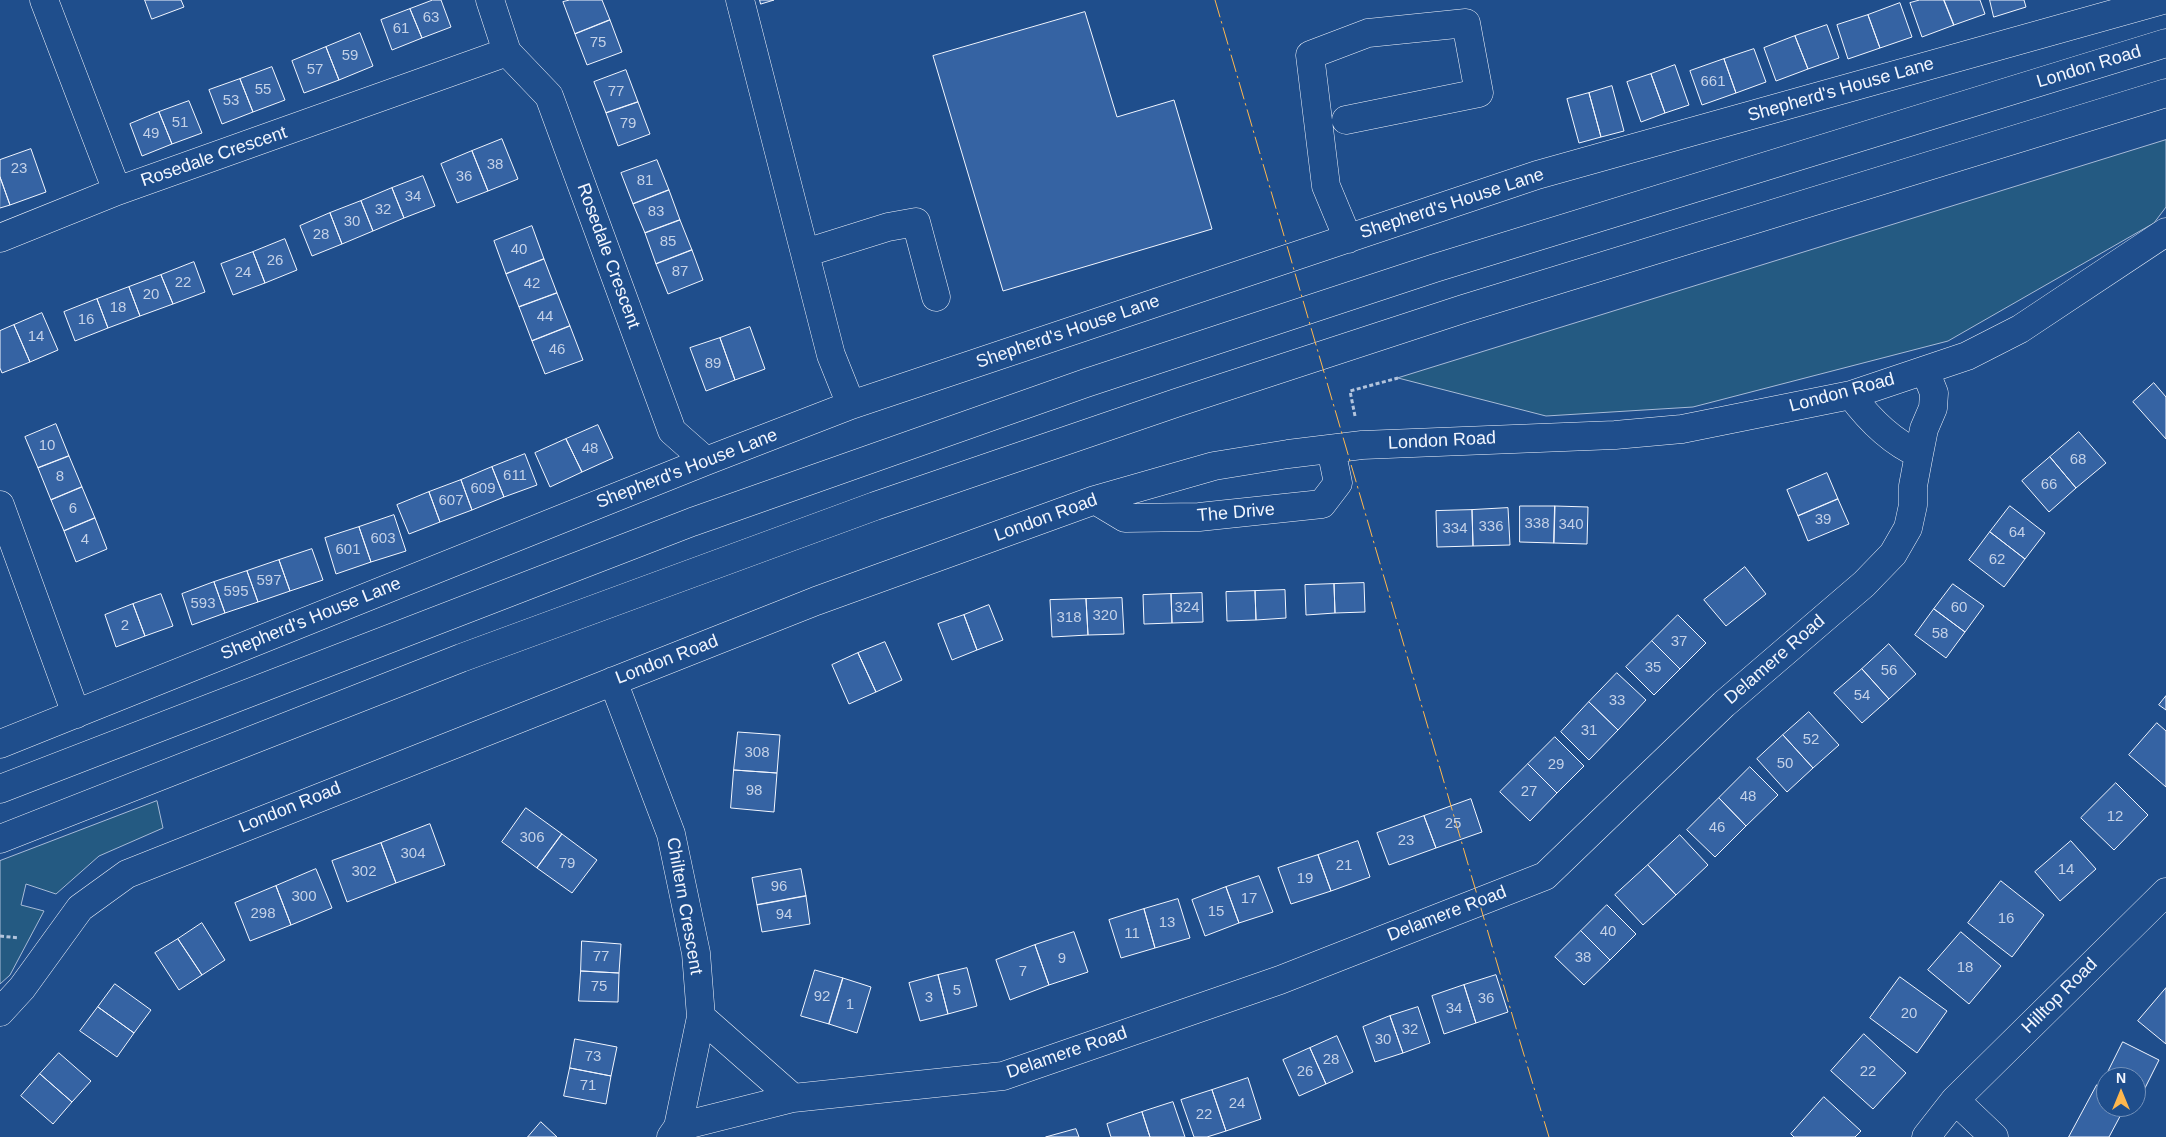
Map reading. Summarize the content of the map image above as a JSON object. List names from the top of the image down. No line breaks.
{"streets":{"street":["London Road","Shepherd's House Lane","Rosedale Crescent","The Drive","Delamere Road","Chiltern Crescent","Hilltop Road"]},"crossings":[["London Road","The Drive"],["London Road","Delamere Road"],["London Road","Chiltern Crescent"],["Shepherd's House Lane","Rosedale Crescent"],["Delamere Road","Chiltern Crescent"]],"house_numbers":["63","61","75","59","57","661","55","77","53","51","79","49","38","23","36","81","34","32","83","30","28","85","40","26","87","24","22","42","20","18","44","16","14","46","89","10","48","68","611","8","66","609","607","6","39","338","340","336","334","64","603","4","601","62","597","595","593","324","60","320","318","2","58","37","35","56","54","33","31","52","308","50","29","98","27","48","12","25","46","306","23","304","79","21","14","302","19","96","300","17","15","298","94","16","13","40","11","77","38","9","18","7","75","5","92","3","36","1","34","20","32","30","73","28","26","22","71","24","22"],"north":"top"}
